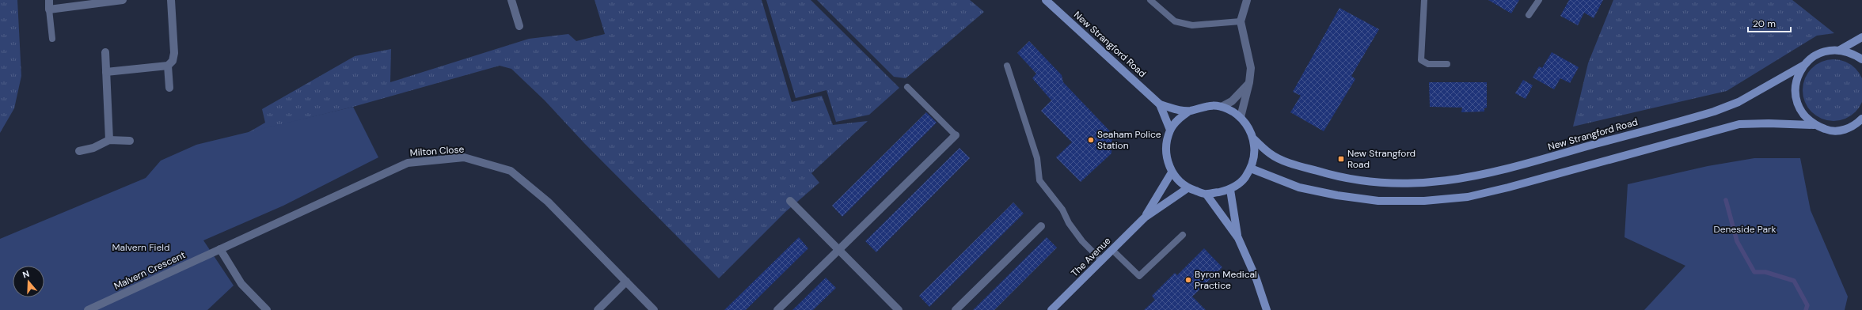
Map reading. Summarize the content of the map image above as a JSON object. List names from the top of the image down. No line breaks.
{"streets":{"main road":["New Strangford Road","The Avenue"],"street":["Milton Close","Malvern Crescent"]},"crossings":[["New Strangford Road","The Avenue"],["Milton Close","Malvern Crescent"]],"parks":["Deneside Park","Malvern Field"],"places":{"other":["Seaham Police Station","Byron Medical Practice"],"transit":["New Strangford Road"]},"scale_bar":"20 m","north":"top"}
